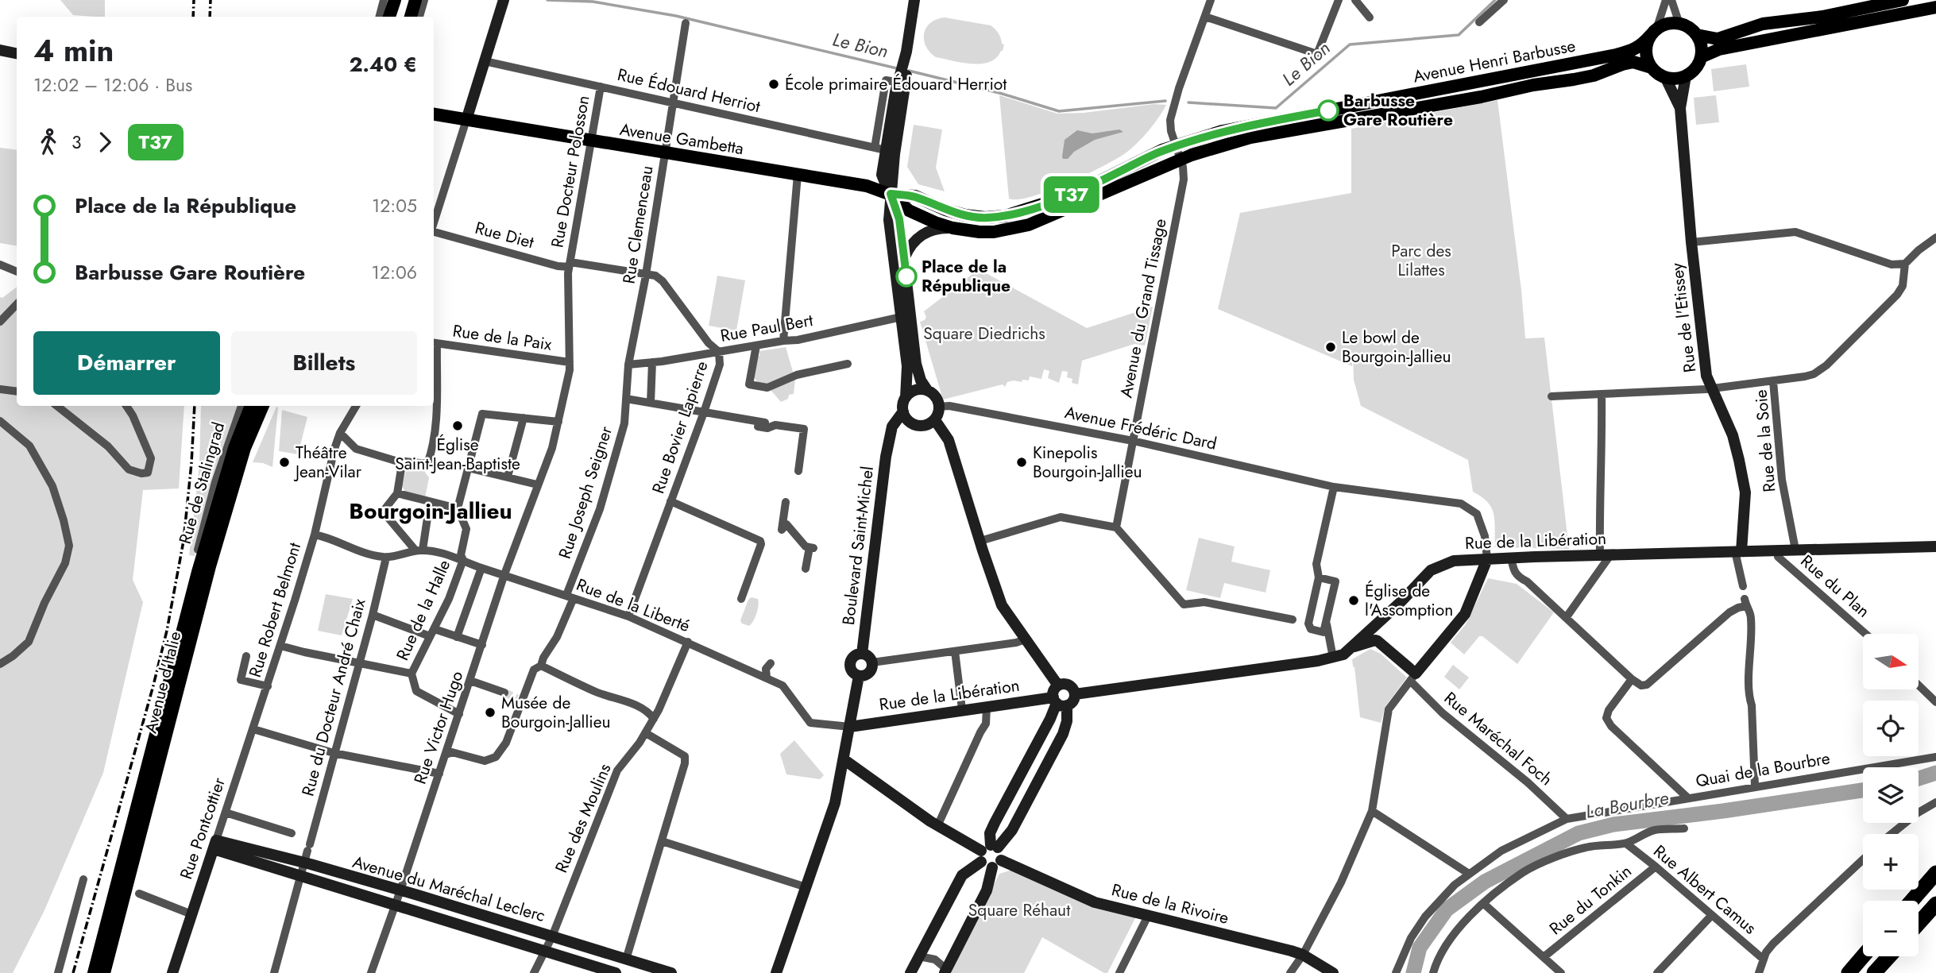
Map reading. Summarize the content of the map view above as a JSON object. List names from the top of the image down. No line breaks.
{"streets":{"main road":["Avenue Henri Barbusse","Avenue Gambetta","Avenue d'Italie"],"street":["Rue Édouard Herriot","Rue Docteur Polosson","Rue Clemenceau","Rue Diet","Avenue du Grand Tissage","Rue de l'Etissey","Rue Paul Bert","Rue de la Paix","Rue Bovier Lapierre","Avenue Frédéric Dard","Rue de la Soie","Rue de Stalingrad","Rue Joseph Seigner","Rue de la Libération","Boulevard Saint-Michel","Rue du Plan","Rue de la Liberté","Rue Robert Belmont","Rue de la Halle","Rue du Docteur André Chaix","Rue Victor Hugo","Rue Maréchal Foch","Quai de la Bourbre","Rue des Moulins","Rue Pontcottier","Avenue du Maréchal Leclerc","Rue Albert Camus","Rue du Tonkin","Rue de la Rivoire"]},"crossings":[["Avenue Henri Barbusse","Avenue Gambetta"],["Avenue Henri Barbusse","Avenue du Grand Tissage"],["Avenue Henri Barbusse","Rue de l'Etissey"],["Rue Édouard Herriot","Rue Docteur Polosson"],["Rue Édouard Herriot","Rue Clemenceau"],["Avenue Gambetta","Rue Docteur Polosson"],["Avenue Gambetta","Rue Clemenceau"],["Rue Docteur Polosson","Rue Diet"],["Rue Docteur Polosson","Rue de la Paix"],["Rue Docteur Polosson","Rue Victor Hugo"],["Rue Clemenceau","Rue Diet"],["Rue Clemenceau","Rue Paul Bert"],["Rue Clemenceau","Rue Bovier Lapierre"],["Rue Clemenceau","Rue Joseph Seigner"],["Rue Diet","Rue Bovier Lapierre"],["Avenue du Grand Tissage","Avenue Frédéric Dard"],["Rue de l'Etissey","Rue de la Libération"],["Rue Paul Bert","Rue Bovier Lapierre"],["Rue Paul Bert","Rue Joseph Seigner"],["Rue Bovier Lapierre","Rue de la Liberté"],["Avenue Frédéric Dard","Rue de la Libération"],["Avenue Frédéric Dard","Boulevard Saint-Michel"],["Rue de la Soie","Rue de la Libération"],["Rue de Stalingrad","Avenue d'Italie"],["Rue Joseph Seigner","Rue de la Liberté"],["Rue Joseph Seigner","Rue Victor Hugo"],["Rue de la Libération","Rue du Plan"],["Rue de la Libération","Rue de la Liberté"],["Rue de la Liberté","Rue de la Halle"],["Rue de la Liberté","Rue du Docteur André Chaix"],["Rue de la Liberté","Rue Victor Hugo"],["Rue de la Liberté","Rue des Moulins"],["Rue Robert Belmont","Rue Pontcottier"],["Rue du Docteur André Chaix","Avenue du Maréchal Leclerc"],["Rue Victor Hugo","Avenue du Maréchal Leclerc"],["Rue Maréchal Foch","Quai de la Bourbre"],["Rue des Moulins","Avenue du Maréchal Leclerc"],["Rue Pontcottier","Avenue du Maréchal Leclerc"],["Rue Albert Camus","Rue du Tonkin"]],"districts":["Bourgoin-Jallieu"],"water":["Le Bion","La Bourbre"],"parks":["Parc des Lilattes","Square Diedrichs","Square Réhaut"],"places":["École primaire Édouard Herriot","Barbusse Gare Routière","Place de la République","Le bowl de Bourgoin-Jallieu","Église Saint-Jean-Baptiste","Théâtre Jean-Vilar","Kinepolis Bourgoin-Jallieu","Église de l'Assomption","Musée de Bourgoin-Jallieu"],"lines":["bus line T37"],"north":"right","page":{"on_map":"T37","heading":["4 min","12:02 – 12:06 · Bus","2.40 €"],"legs":["3","T37"],"list":[{"name":"Place de la République","value":"12:05"},{"name":"Barbusse Gare Routière","value":"12:06"}],"buttons":["Démarrer","Billets"],"map_buttons":["+","−"]}}
